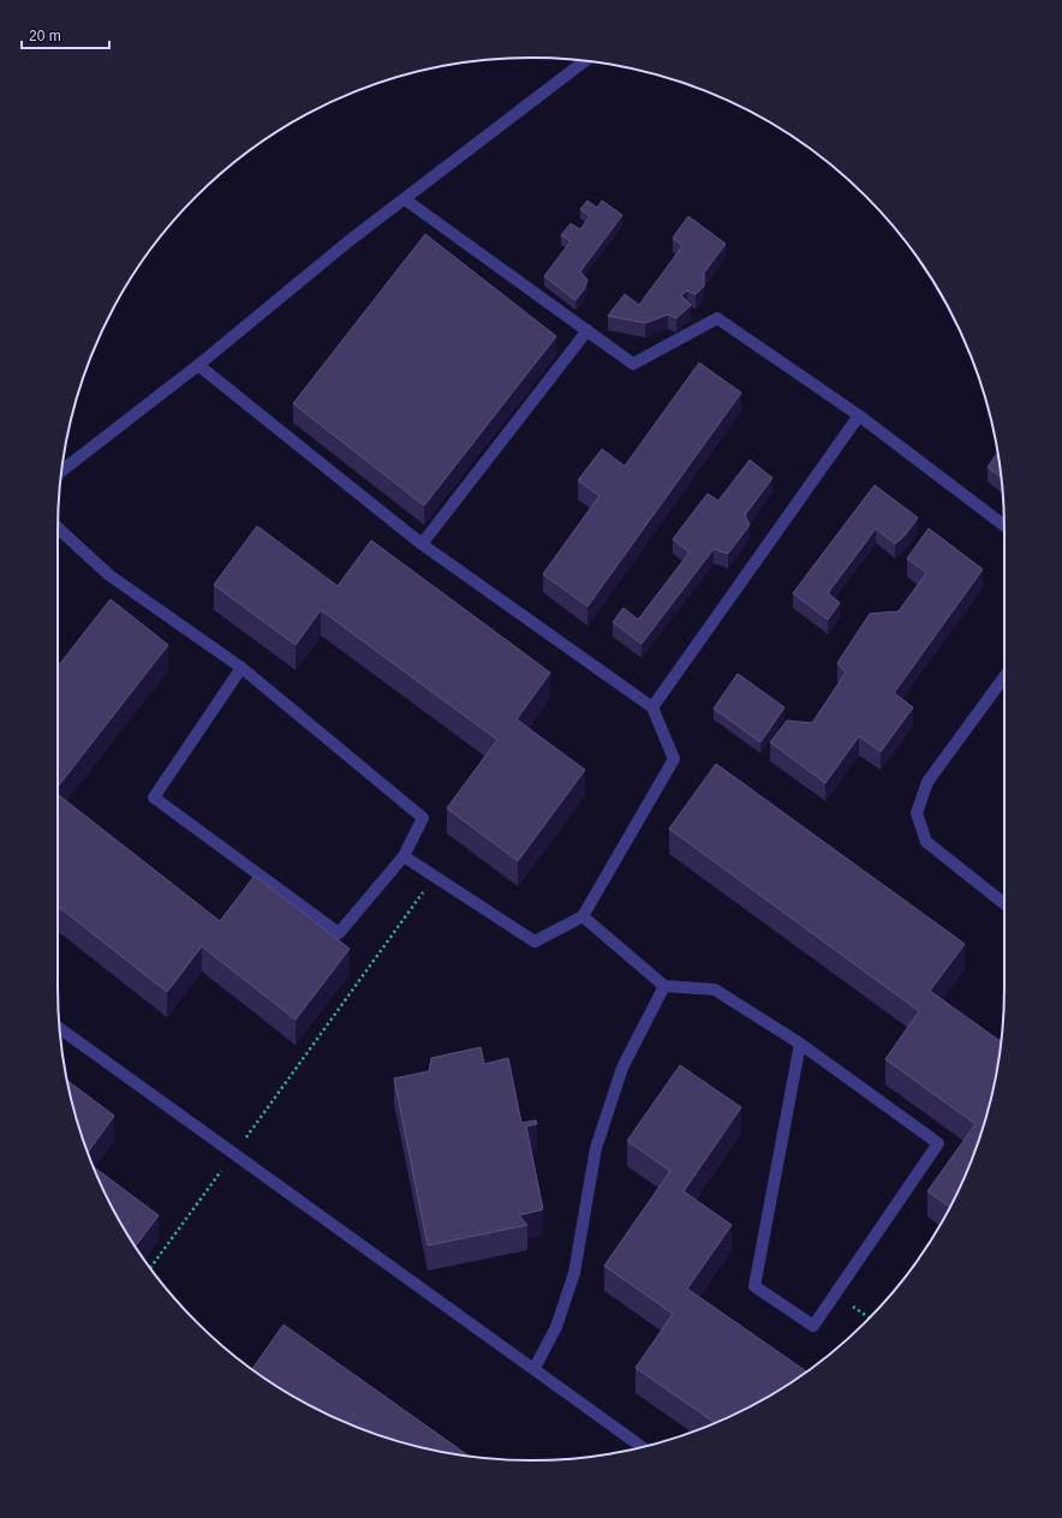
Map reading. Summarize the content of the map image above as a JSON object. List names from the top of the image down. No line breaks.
{"scale_bar":"20 m"}
